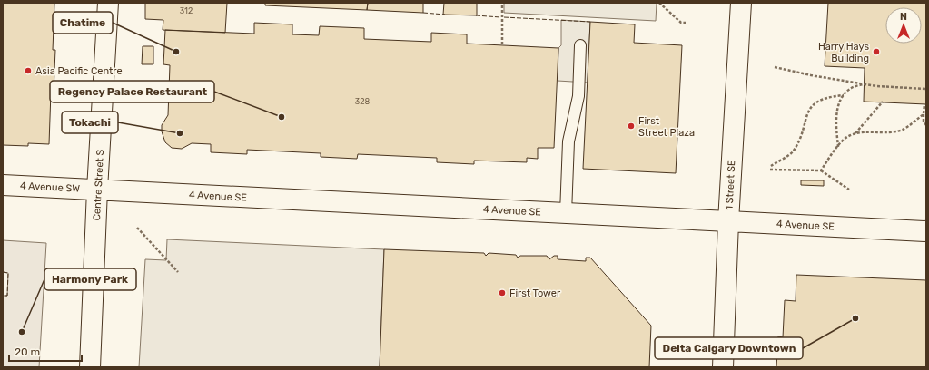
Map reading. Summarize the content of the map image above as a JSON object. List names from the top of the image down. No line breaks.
{"streets":{"main road":["Centre Street S","1 Street SE","4 Avenue SW","4 Avenue SE"]},"crossings":[["Centre Street S","4 Avenue SW"],["Centre Street S","4 Avenue SE"],["1 Street SE","4 Avenue SE"],["4 Avenue SW","4 Avenue SE"]],"places":["Chatime","Harry Hays Building","Asia Pacific Centre","Regency Palace Restaurant","First Street Plaza","Tokachi","First Tower","Delta Calgary Downtown","Harmony Park"],"house_numbers":["312","328"],"scale_bar":"20 m","north":"top"}
